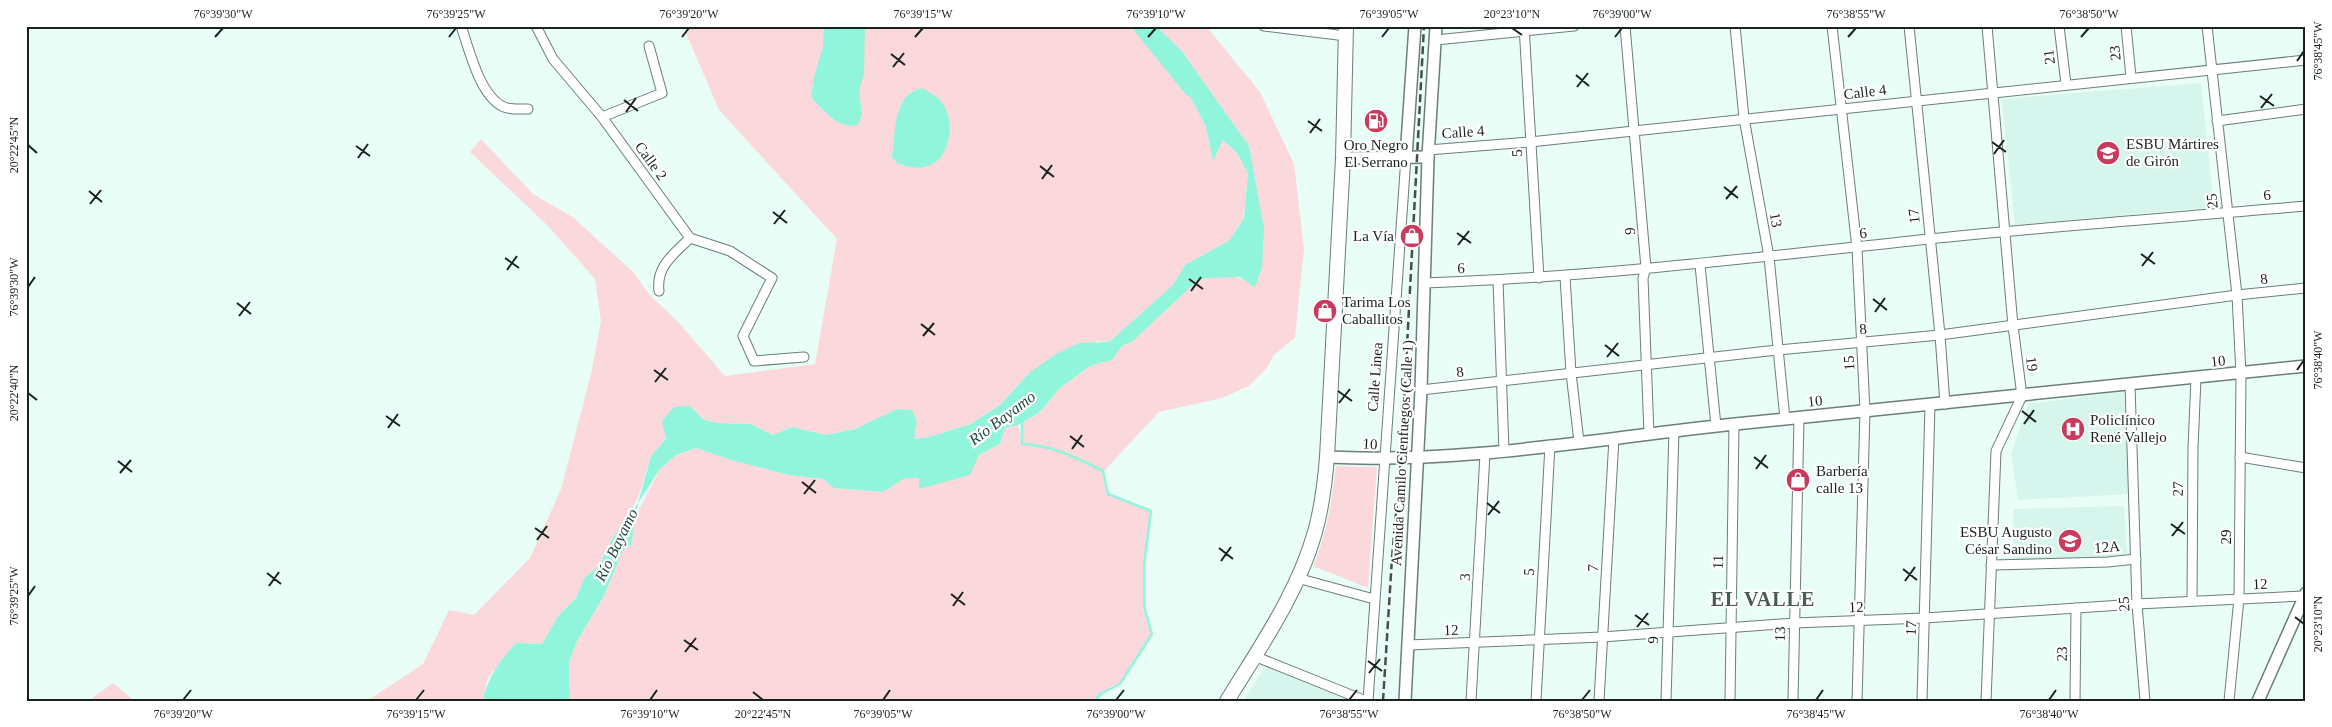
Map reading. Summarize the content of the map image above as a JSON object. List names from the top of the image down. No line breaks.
{"streets":{"street":["23","21","Calle 4","5","Calle 2","6","25","17","13","9","8","10","15","19","Calle Linea","Avenida Camilo Cienfuegos (Calle 1)","27","29","12A","11","7","3","12"]},"crossings":[["23","Calle 4"],["23","12"],["21","Calle 4"],["Calle 4","5"],["Calle 4","25"],["Calle 4","17"],["Calle 4","13"],["Calle 4","9"],["Calle 4","15"],["Calle 4","19"],["Calle 4","Calle Linea"],["Calle 4","Avenida Camilo Cienfuegos (Calle 1)"],["5","6"],["5","10"],["5","12"],["6","25"],["6","17"],["6","13"],["6","9"],["6","15"],["6","19"],["6","Avenida Camilo Cienfuegos (Calle 1)"],["25","8"],["25","10"],["25","29"],["25","12A"],["25","12"],["17","8"],["17","10"],["17","12"],["13","8"],["13","10"],["13","12"],["9","8"],["9","10"],["9","12"],["8","15"],["8","19"],["8","Avenida Camilo Cienfuegos (Calle 1)"],["10","15"],["10","19"],["10","Calle Linea"],["10","Avenida Camilo Cienfuegos (Calle 1)"],["10","27"],["10","29"],["10","11"],["10","7"],["10","3"],["15","12"],["Avenida Camilo Cienfuegos (Calle 1)","12"],["27","12"],["29","12"],["11","12"],["7","12"],["3","12"]],"districts":["EL VALLE"],"water":["Río Bayamo"],"places":{"fuel station":["Oro Negro El Serrano"],"school or university":["ESBU Mártires de Girón","ESBU Augusto César Sandino"],"shop":["La Vía","Tarima Los Caballitos","Barbería calle 13"],"hospital":["Policlínico René Vallejo"]},"coordinates":["76°39'30\"W","76°39'25\"W","76°39'20\"W","76°39'15\"W","76°39'10\"W","76°39'05\"W","20°23'10\"N","76°39'00\"W","76°38'55\"W","76°38'50\"W","76°38'45\"W","20°22'45\"N","76°38'40\"W","20°22'40\"N"]}
